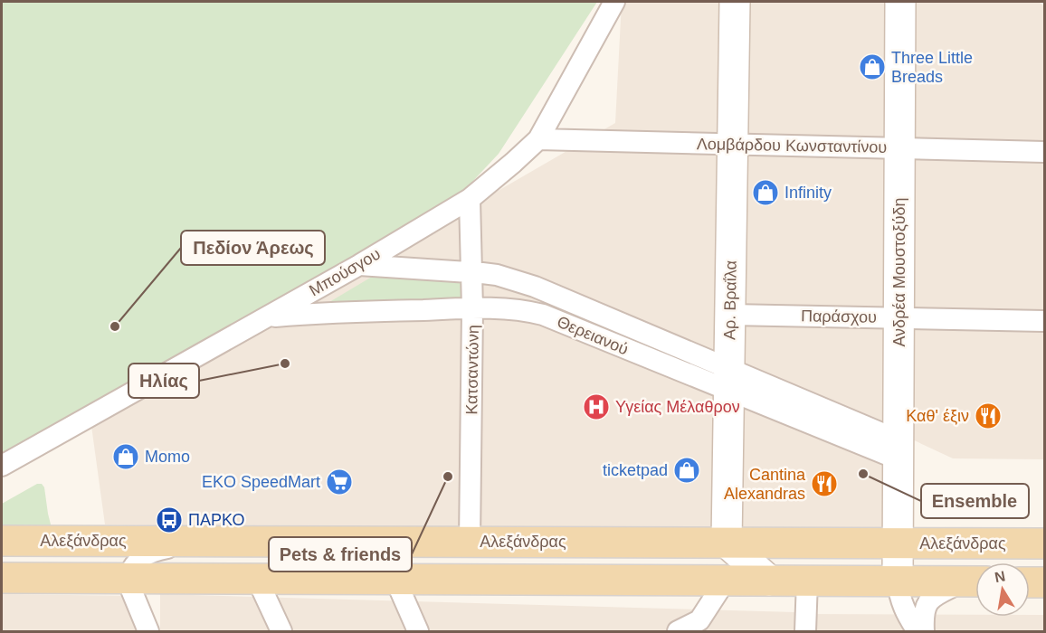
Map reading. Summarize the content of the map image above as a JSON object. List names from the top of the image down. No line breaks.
{"streets":{"main road":["Αλεξάνδρας"],"street":["Λομβάρδου Κωνσταντίνου","Μπούσγου","Ανδρέα Μουστοξύδη","Αρ. Βραΐλα","Παράσχου","Θερειανού","Κατσαντώνη"]},"crossings":[["Λομβάρδου Κωνσταντίνου","Μπούσγου"],["Λομβάρδου Κωνσταντίνου","Ανδρέα Μουστοξύδη"],["Λομβάρδου Κωνσταντίνου","Αρ. Βραΐλα"],["Μπούσγου","Θερειανού"],["Μπούσγου","Κατσαντώνη"],["Ανδρέα Μουστοξύδη","Παράσχου"],["Ανδρέα Μουστοξύδη","Θερειανού"],["Ανδρέα Μουστοξύδη","Αλεξάνδρας"],["Αρ. Βραΐλα","Παράσχου"],["Αρ. Βραΐλα","Θερειανού"],["Αρ. Βραΐλα","Αλεξάνδρας"],["Θερειανού","Κατσαντώνη"],["Κατσαντώνη","Αλεξάνδρας"]],"places":{"shop":["Three Little Breads","Infinity","Momo","ticketpad"],"other":["Πεδίον Άρεως","Ηλίας","Ensemble","Pets & friends"],"hospital":["Υγείας Μέλαθρον"],"restaurant":["Καθ' έξιν","Cantina Alexandras"],"supermarket":["EKO SpeedMart"],"bus stop":["ΠΑΡΚΟ"]},"north":"top"}
